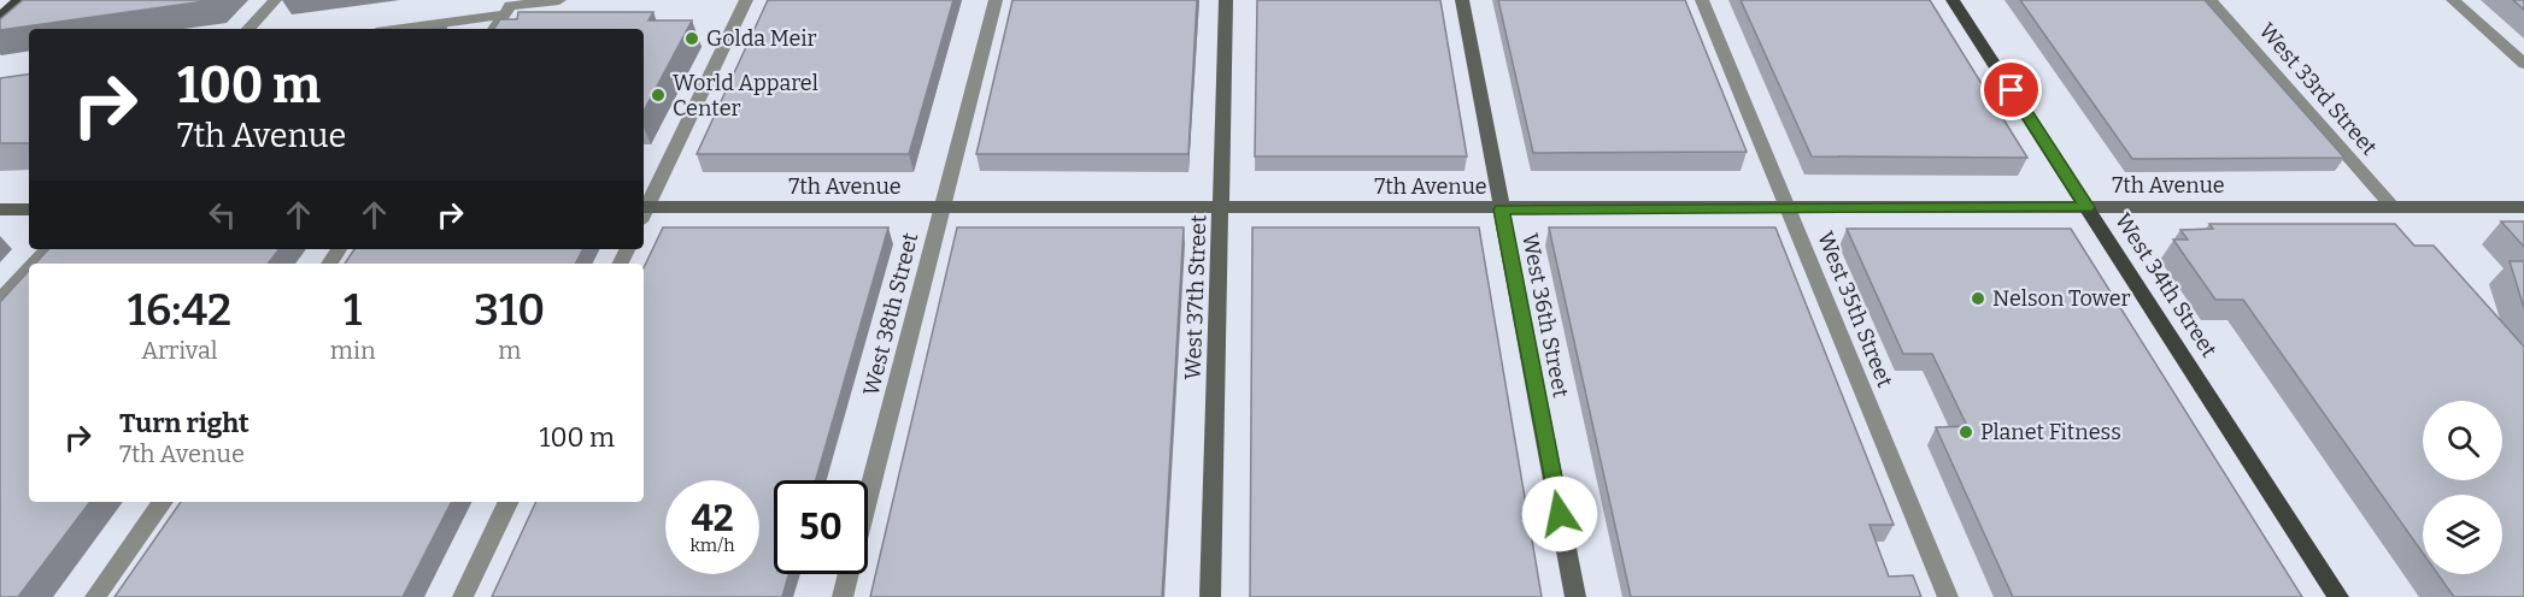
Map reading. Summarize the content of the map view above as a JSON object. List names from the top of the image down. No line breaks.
{"streets":{"main road":["7th Avenue","West 34th Street","West 37th Street","West 36th Street"],"street":["West 33rd Street","West 35th Street","West 38th Street"]},"crossings":[["West 33rd Street","7th Avenue"],["7th Avenue","West 34th Street"],["7th Avenue","West 37th Street"],["7th Avenue","West 35th Street"],["7th Avenue","West 38th Street"],["7th Avenue","West 36th Street"]],"places":["Golda Meir","World Apparel Center","Nelson Tower","Planet Fitness"],"page":{"turn":["100 m","7th Avenue"],"eta":["16:42","Arrival","1","min","310","m"],"list":[{"name":"Turn right","note":"7th Avenue","value":"100 m"}],"speed":"42 km/h","limit":"50"}}
